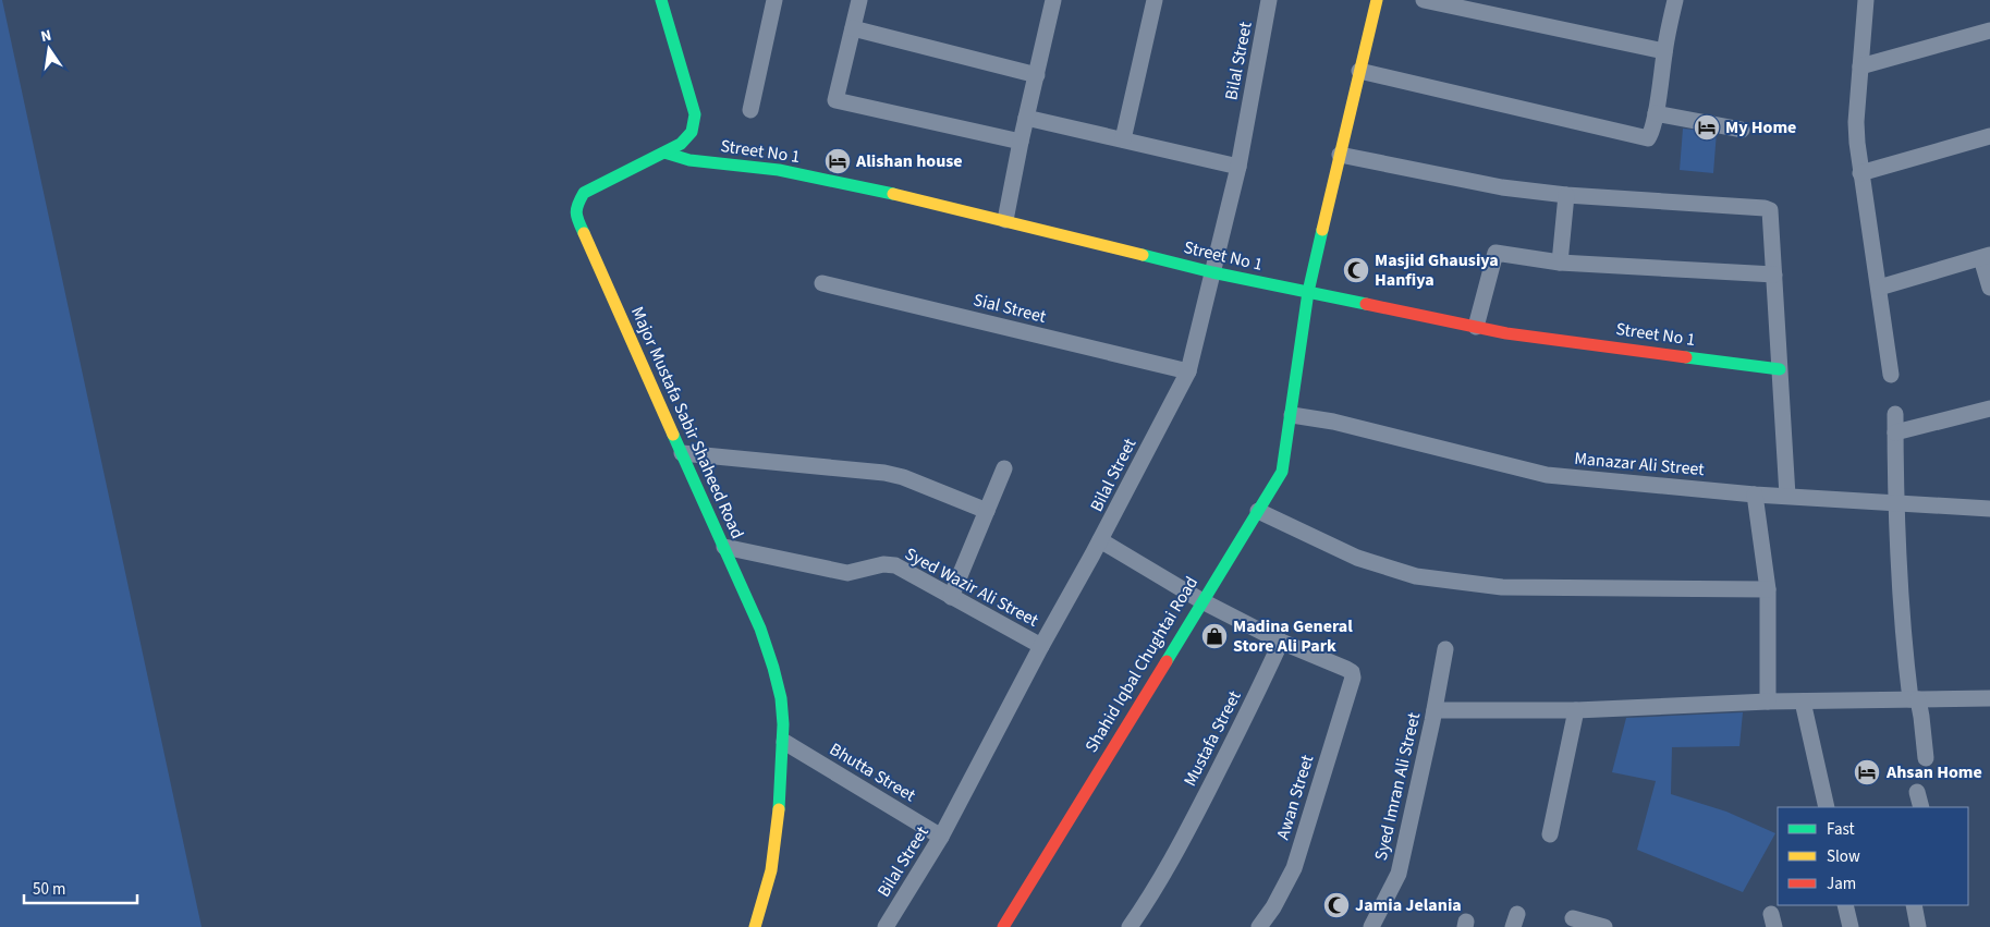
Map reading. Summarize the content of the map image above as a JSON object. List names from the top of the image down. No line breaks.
{"streets":{"street":["Bilal Street","Street No 1","Sial Street","Major Mustafa Sabir Shaheed Road","Manazar Ali Street","Syed Wazir Ali Street","Shahid Iqbal Chughtai Road","Mustafa Street","Bhutta Street","Syed Imran Ali Street","Awan Street"]},"crossings":[["Bilal Street","Street No 1"],["Bilal Street","Sial Street"],["Bilal Street","Syed Wazir Ali Street"],["Bilal Street","Bhutta Street"],["Street No 1","Major Mustafa Sabir Shaheed Road"],["Street No 1","Shahid Iqbal Chughtai Road"],["Major Mustafa Sabir Shaheed Road","Syed Wazir Ali Street"],["Major Mustafa Sabir Shaheed Road","Bhutta Street"],["Manazar Ali Street","Shahid Iqbal Chughtai Road"],["Mustafa Street","Awan Street"]],"places":{"hotel":["My Home","Alishan house","Ahsan Home"],"mosque":["Masjid Ghausiya Hanfiya","Jamia Jelania"],"shop":["Madina General Store Ali Park"]},"legend":["Fast","Slow","Jam"],"scale_bar":"50 m","north":"top"}
